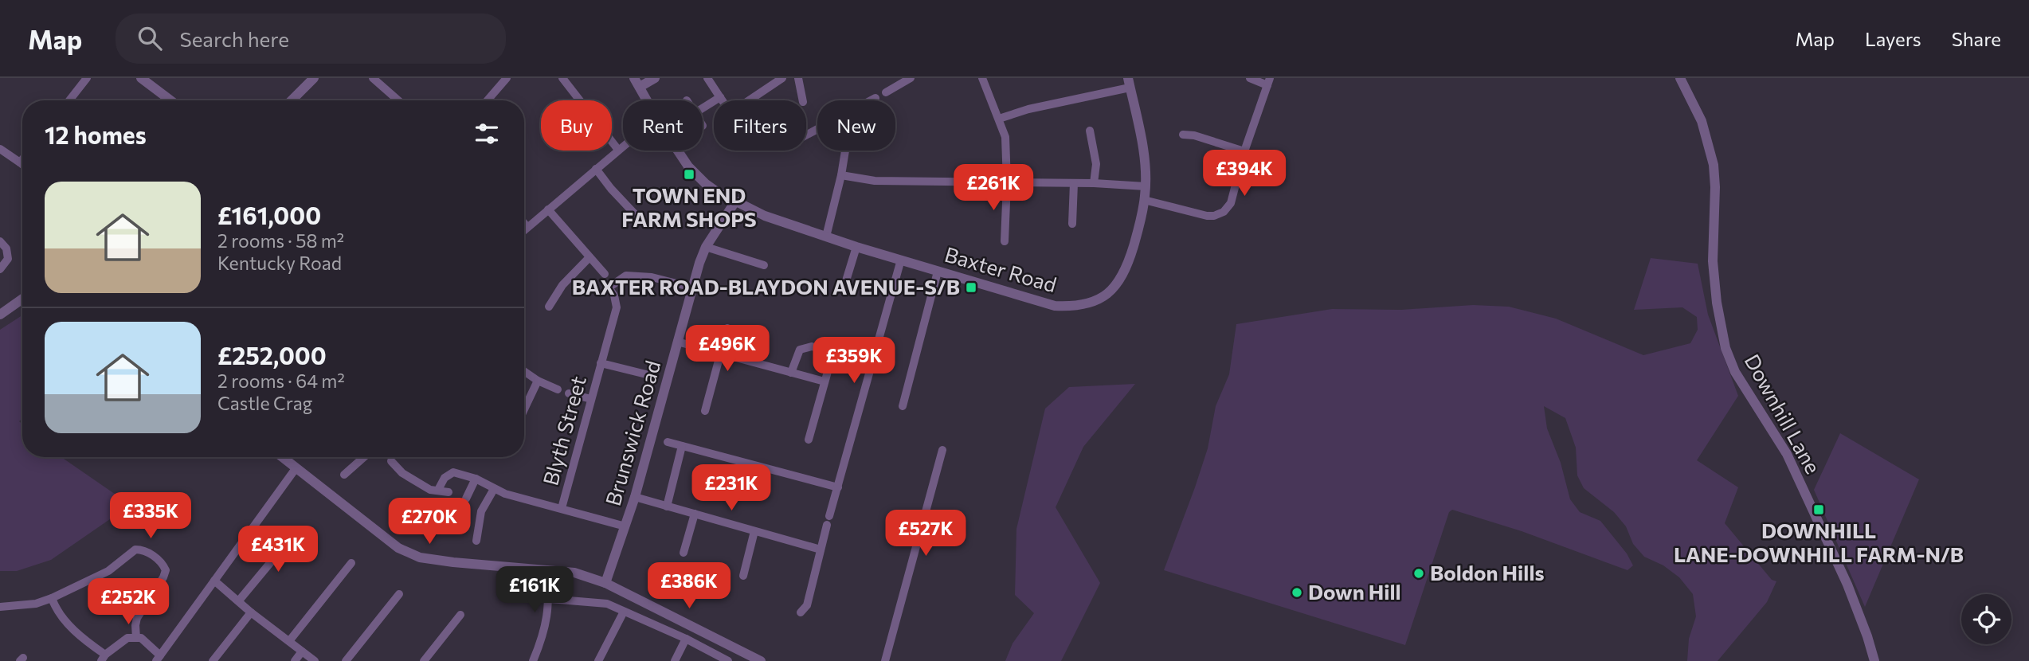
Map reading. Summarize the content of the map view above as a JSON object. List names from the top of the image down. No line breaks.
{"streets":{"street":["Baxter Road","Downhill Lane","Blyth Street","Brunswick Road"]},"crossings":[["Baxter Road","Brunswick Road"],["Blyth Street","Brunswick Road"]],"places":{"transit":["TOWN END FARM SHOPS","BAXTER ROAD-BLAYDON AVENUE-S/B","DOWNHILL LANE-DOWNHILL FARM-N/B"],"other":["Boldon Hills","Down Hill"]},"page":{"header":"Map","search":"Search here","nav":["Map","Layers","Share"],"chip":["Buy","Rent","Filters","New"],"heading":"12 homes","price":["£394K","£261K","£496K","£359K","£231K","£335K","£270K","£527K","£431K","£386K","£161K","£252K"],"list":[{"name":"£161,000","note":"2 rooms · 58 m² · Kentucky Road"},{"name":"£252,000","note":"2 rooms · 64 m² · Castle Crag"}]}}
